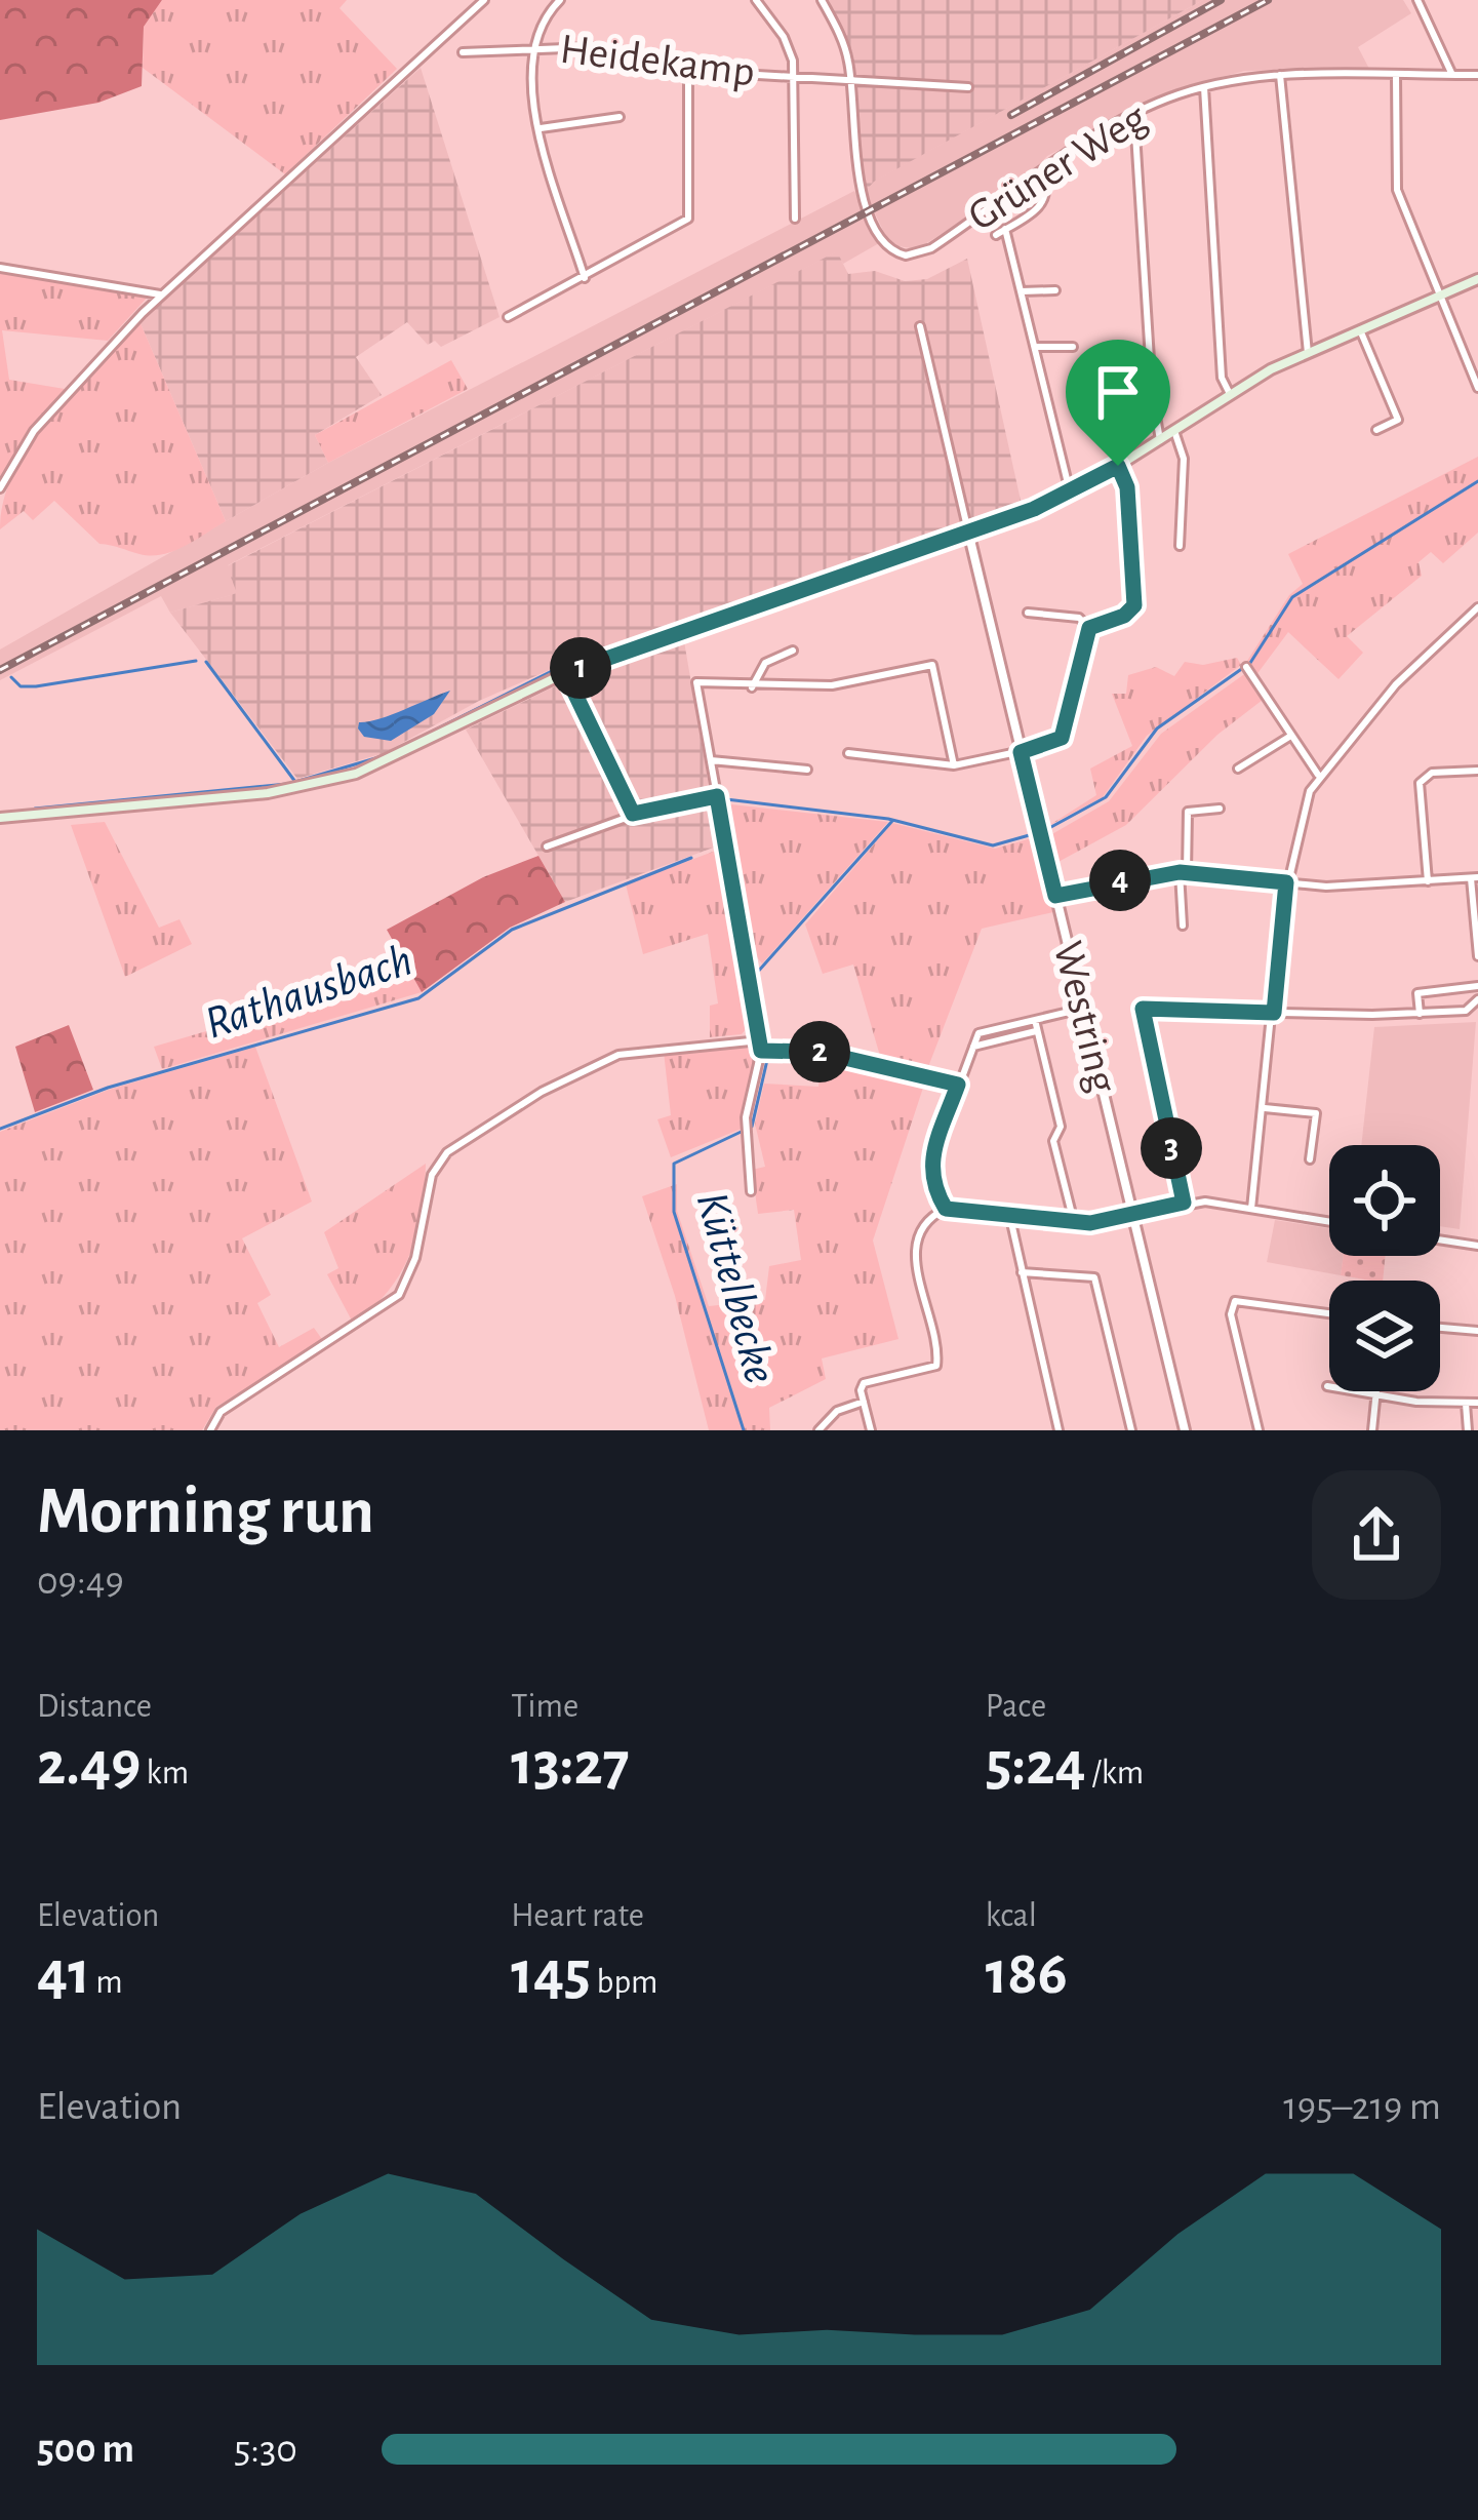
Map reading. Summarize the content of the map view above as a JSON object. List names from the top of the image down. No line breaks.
{"streets":{"street":["Heidekamp","Grüner Weg","Westring"]},"crossings":[["Heidekamp","Grüner Weg"]],"water":["Rathausbach","Küttelbecke"],"page":{"pins":["1","4","2","3"],"heading":["Morning run","09:49"],"stats":[["Distance","2.49 km"],["Time","13:27"],["Pace","5:24 /km"],["Elevation","41 m"],["Heart rate","145 bpm"],["kcal","186"]],"chart":["Elevation","195–219 m"],"list":[{"name":"500 m","note":"5:30"}]}}
